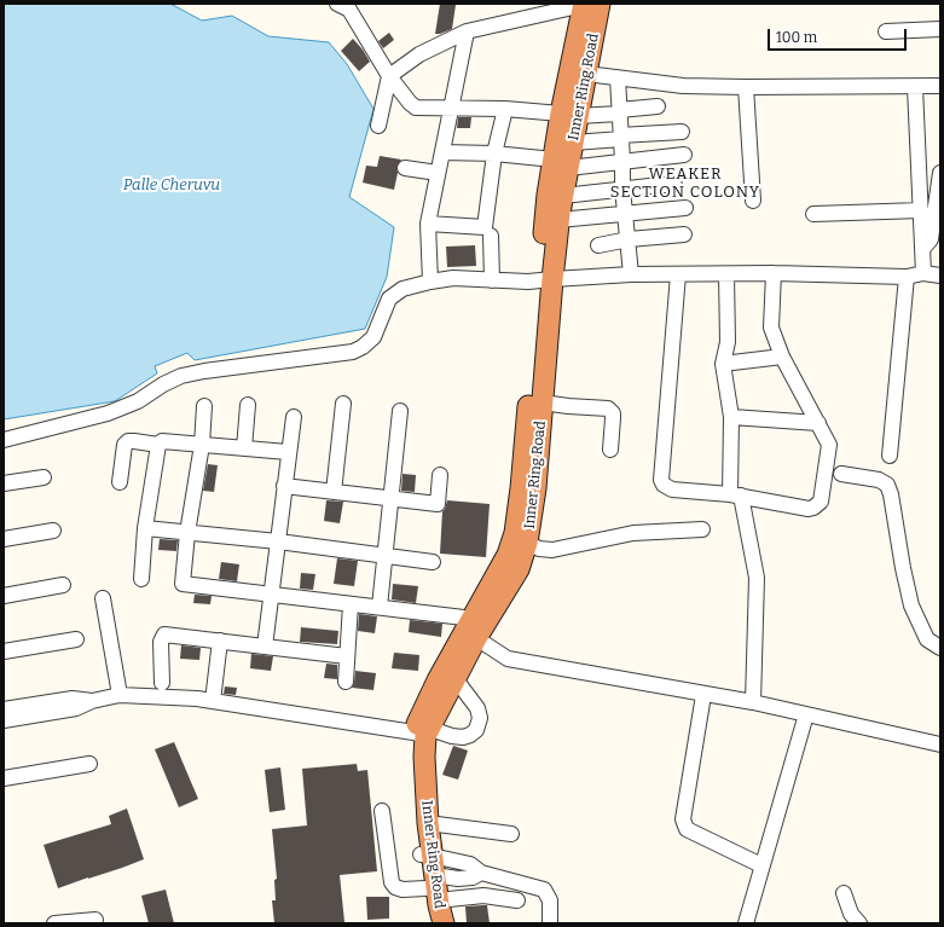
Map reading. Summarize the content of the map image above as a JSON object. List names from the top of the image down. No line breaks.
{"streets":{"highway":["Inner Ring Road"]},"districts":["WEAKER SECTION COLONY"],"water":["Palle Cheruvu"],"scale_bar":"100 m"}
